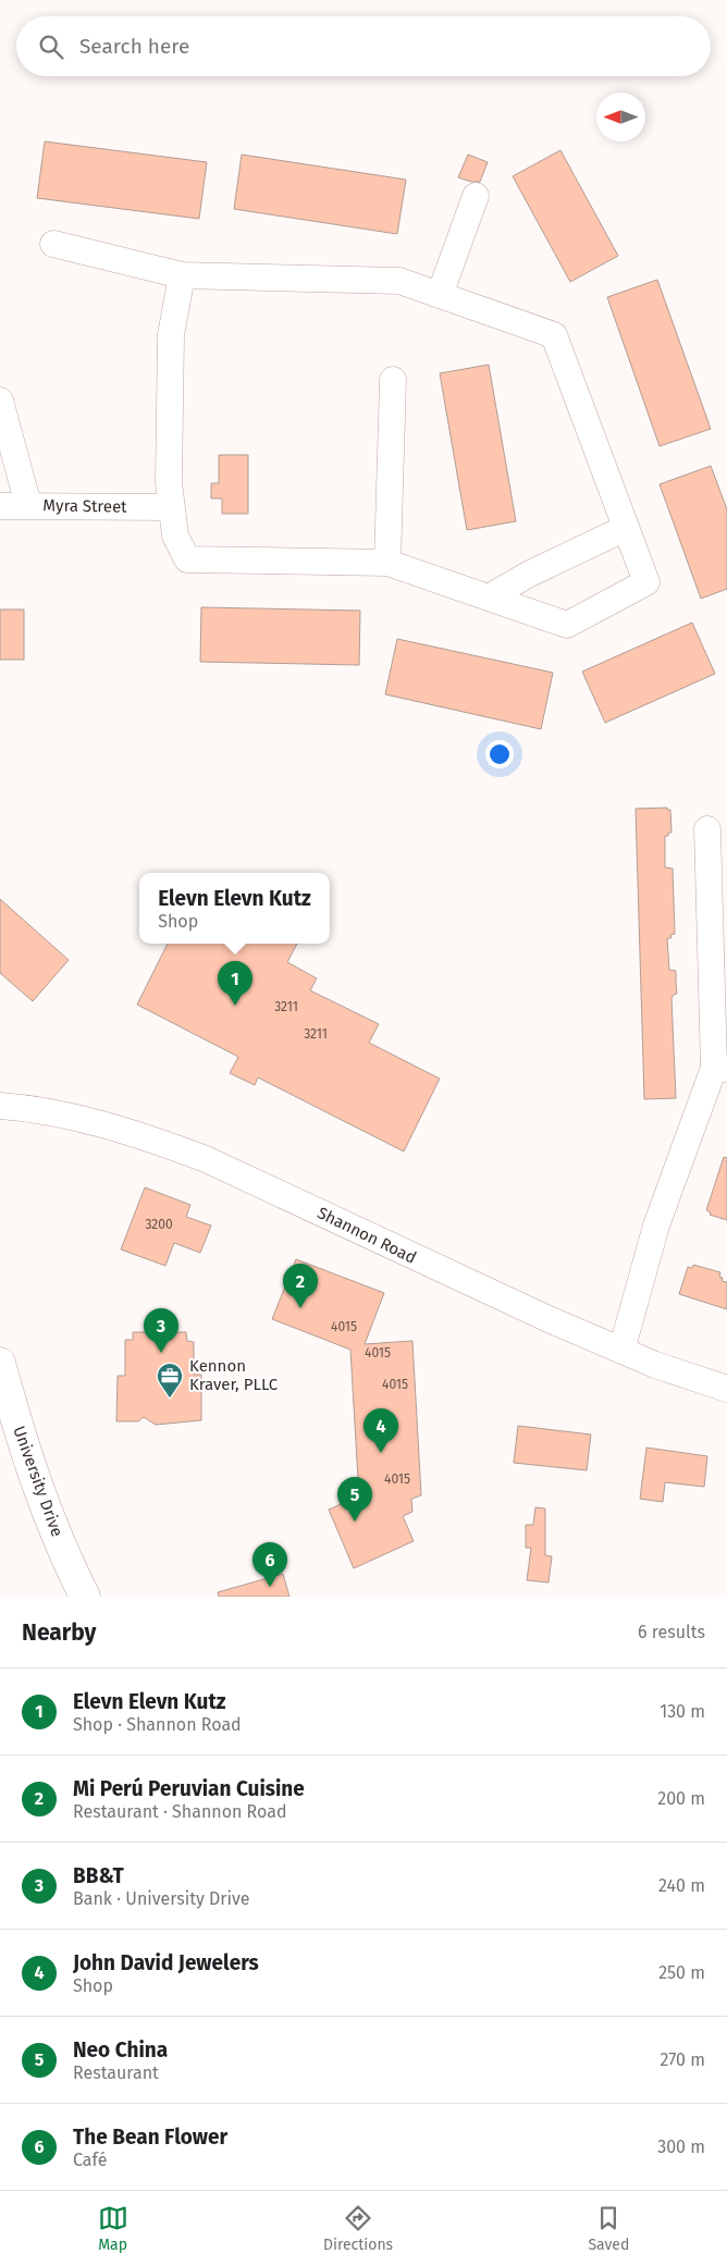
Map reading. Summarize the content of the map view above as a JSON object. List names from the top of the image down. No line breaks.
{"streets":{"main road":["University Drive"],"street":["Myra Street","Shannon Road"]},"places":{"office":["Kennon Kraver, PLLC"]},"house_numbers":["3211","3211","3200","4015","4015","4015","4015"],"north":"left","page":{"search":"Search here","popup":["Elevn Elevn Kutz","Shop"],"pins":["1","2","3","4","5","6"],"heading":["Nearby","6 results"],"list":[{"mark":"1","name":"Elevn Elevn Kutz","note":"Shop · Shannon Road","value":"130 m"},{"mark":"2","name":"Mi Perú Peruvian Cuisine","note":"Restaurant · Shannon Road","value":"200 m"},{"mark":"3","name":"BB&T","note":"Bank · University Drive","value":"240 m"},{"mark":"4","name":"John David Jewelers","note":"Shop","value":"250 m"},{"mark":"5","name":"Neo China","note":"Restaurant","value":"270 m"},{"mark":"6","name":"The Bean Flower","note":"Café","value":"300 m"}],"nav":["Map","Directions","Saved"]}}
